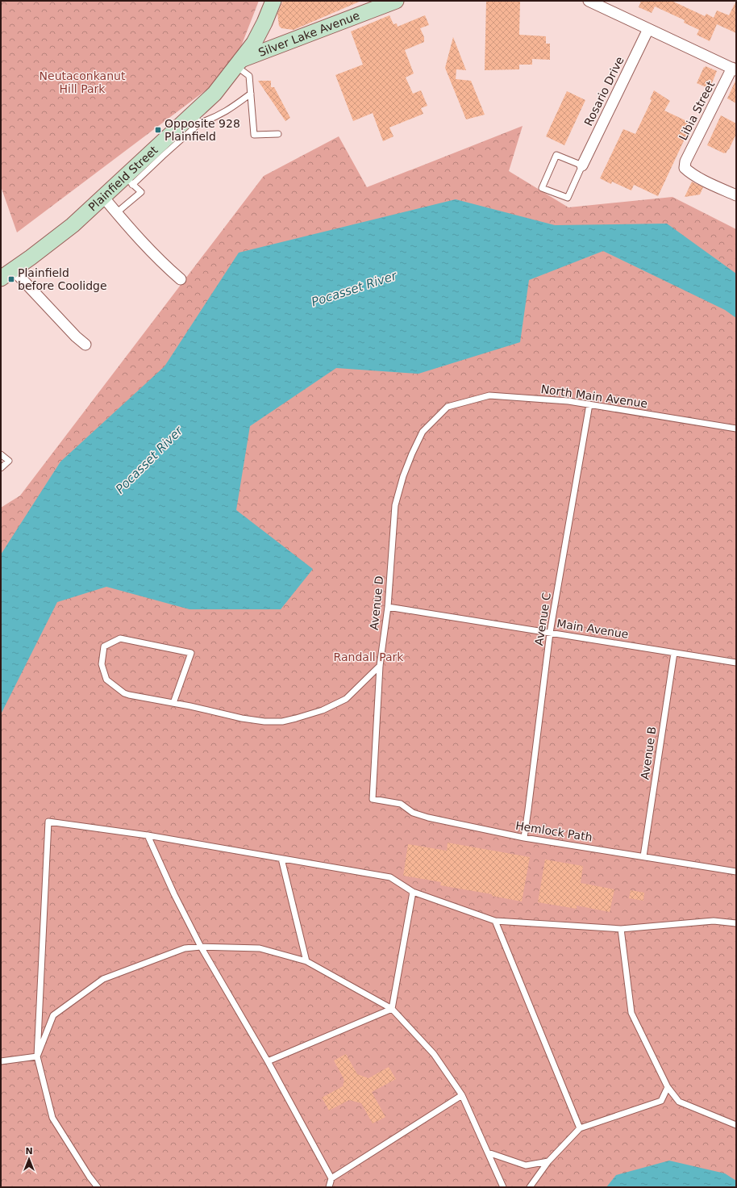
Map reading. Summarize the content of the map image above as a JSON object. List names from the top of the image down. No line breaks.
{"streets":{"main road":["Silver Lake Avenue","Plainfield Street"],"street":["Rosario Drive","Libia Street"],"lane":["North Main Avenue","Avenue D","Avenue C","Main Avenue","Avenue B","Hemlock Path"]},"crossings":[["Silver Lake Avenue","Plainfield Street"],["North Main Avenue","Avenue D"],["North Main Avenue","Avenue C"],["Avenue D","Main Avenue"],["Avenue D","Hemlock Path"],["Avenue C","Main Avenue"],["Avenue C","Hemlock Path"],["Main Avenue","Avenue B"],["Avenue B","Hemlock Path"]],"water":["Pocasset River"],"parks":["Neutaconkanut Hill Park","Randall Park"],"places":{"transit":["Opposite 928 Plainfield","Plainfield before Coolidge"]},"north":"top"}
